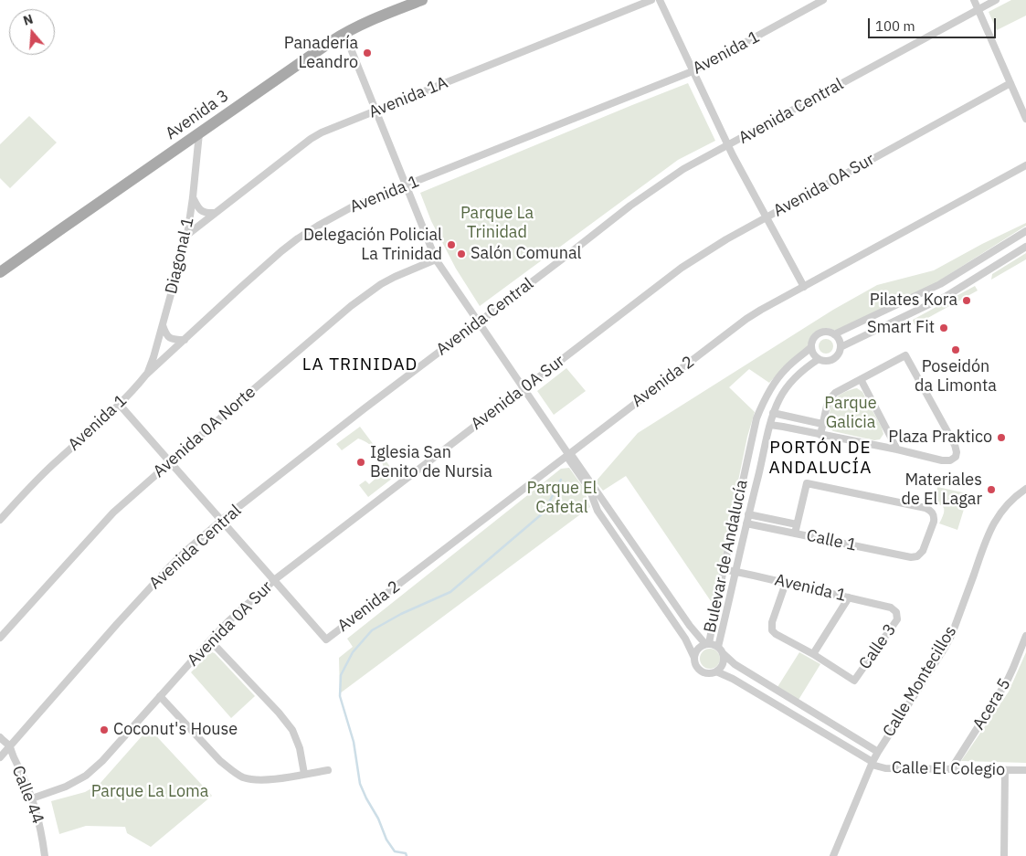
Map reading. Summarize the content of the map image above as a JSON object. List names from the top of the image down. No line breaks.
{"streets":{"main road":["Avenida 3"],"street":["Avenida 1","Avenida 1A","Avenida Central","Avenida 0A Sur","Diagonal 1","Avenida 2","Avenida 0A Norte","Calle 1","Bulevar de Andalucía","Calle 3","Calle Montecillos","Acera 5","Calle El Colegio","Calle 44"]},"crossings":[["Avenida 1","Diagonal 1"],["Avenida 1","Bulevar de Andalucía"],["Avenida 1","Calle 3"],["Avenida 1A","Diagonal 1"],["Avenida Central","Calle 44"],["Avenida 3","Diagonal 1"],["Avenida 0A Sur","Avenida 2"],["Avenida 0A Sur","Calle 44"],["Calle 1","Bulevar de Andalucía"],["Calle Montecillos","Calle El Colegio"],["Acera 5","Calle El Colegio"]],"districts":["LA TRINIDAD","PORTÓN DE ANDALUCÍA"],"parks":["Parque La Trinidad","Parque Galicia","Parque El Cafetal","Parque La Loma"],"places":["Panadería Leandro","Delegación Policial La Trinidad","Salón Comunal","Pilates Kora","Smart Fit","Poseidón da Limonta","Plaza Praktico","Iglesia San Benito de Nursia","Materiales de El Lagar","Coconut's House"],"scale_bar":"100 m","north":"top"}
